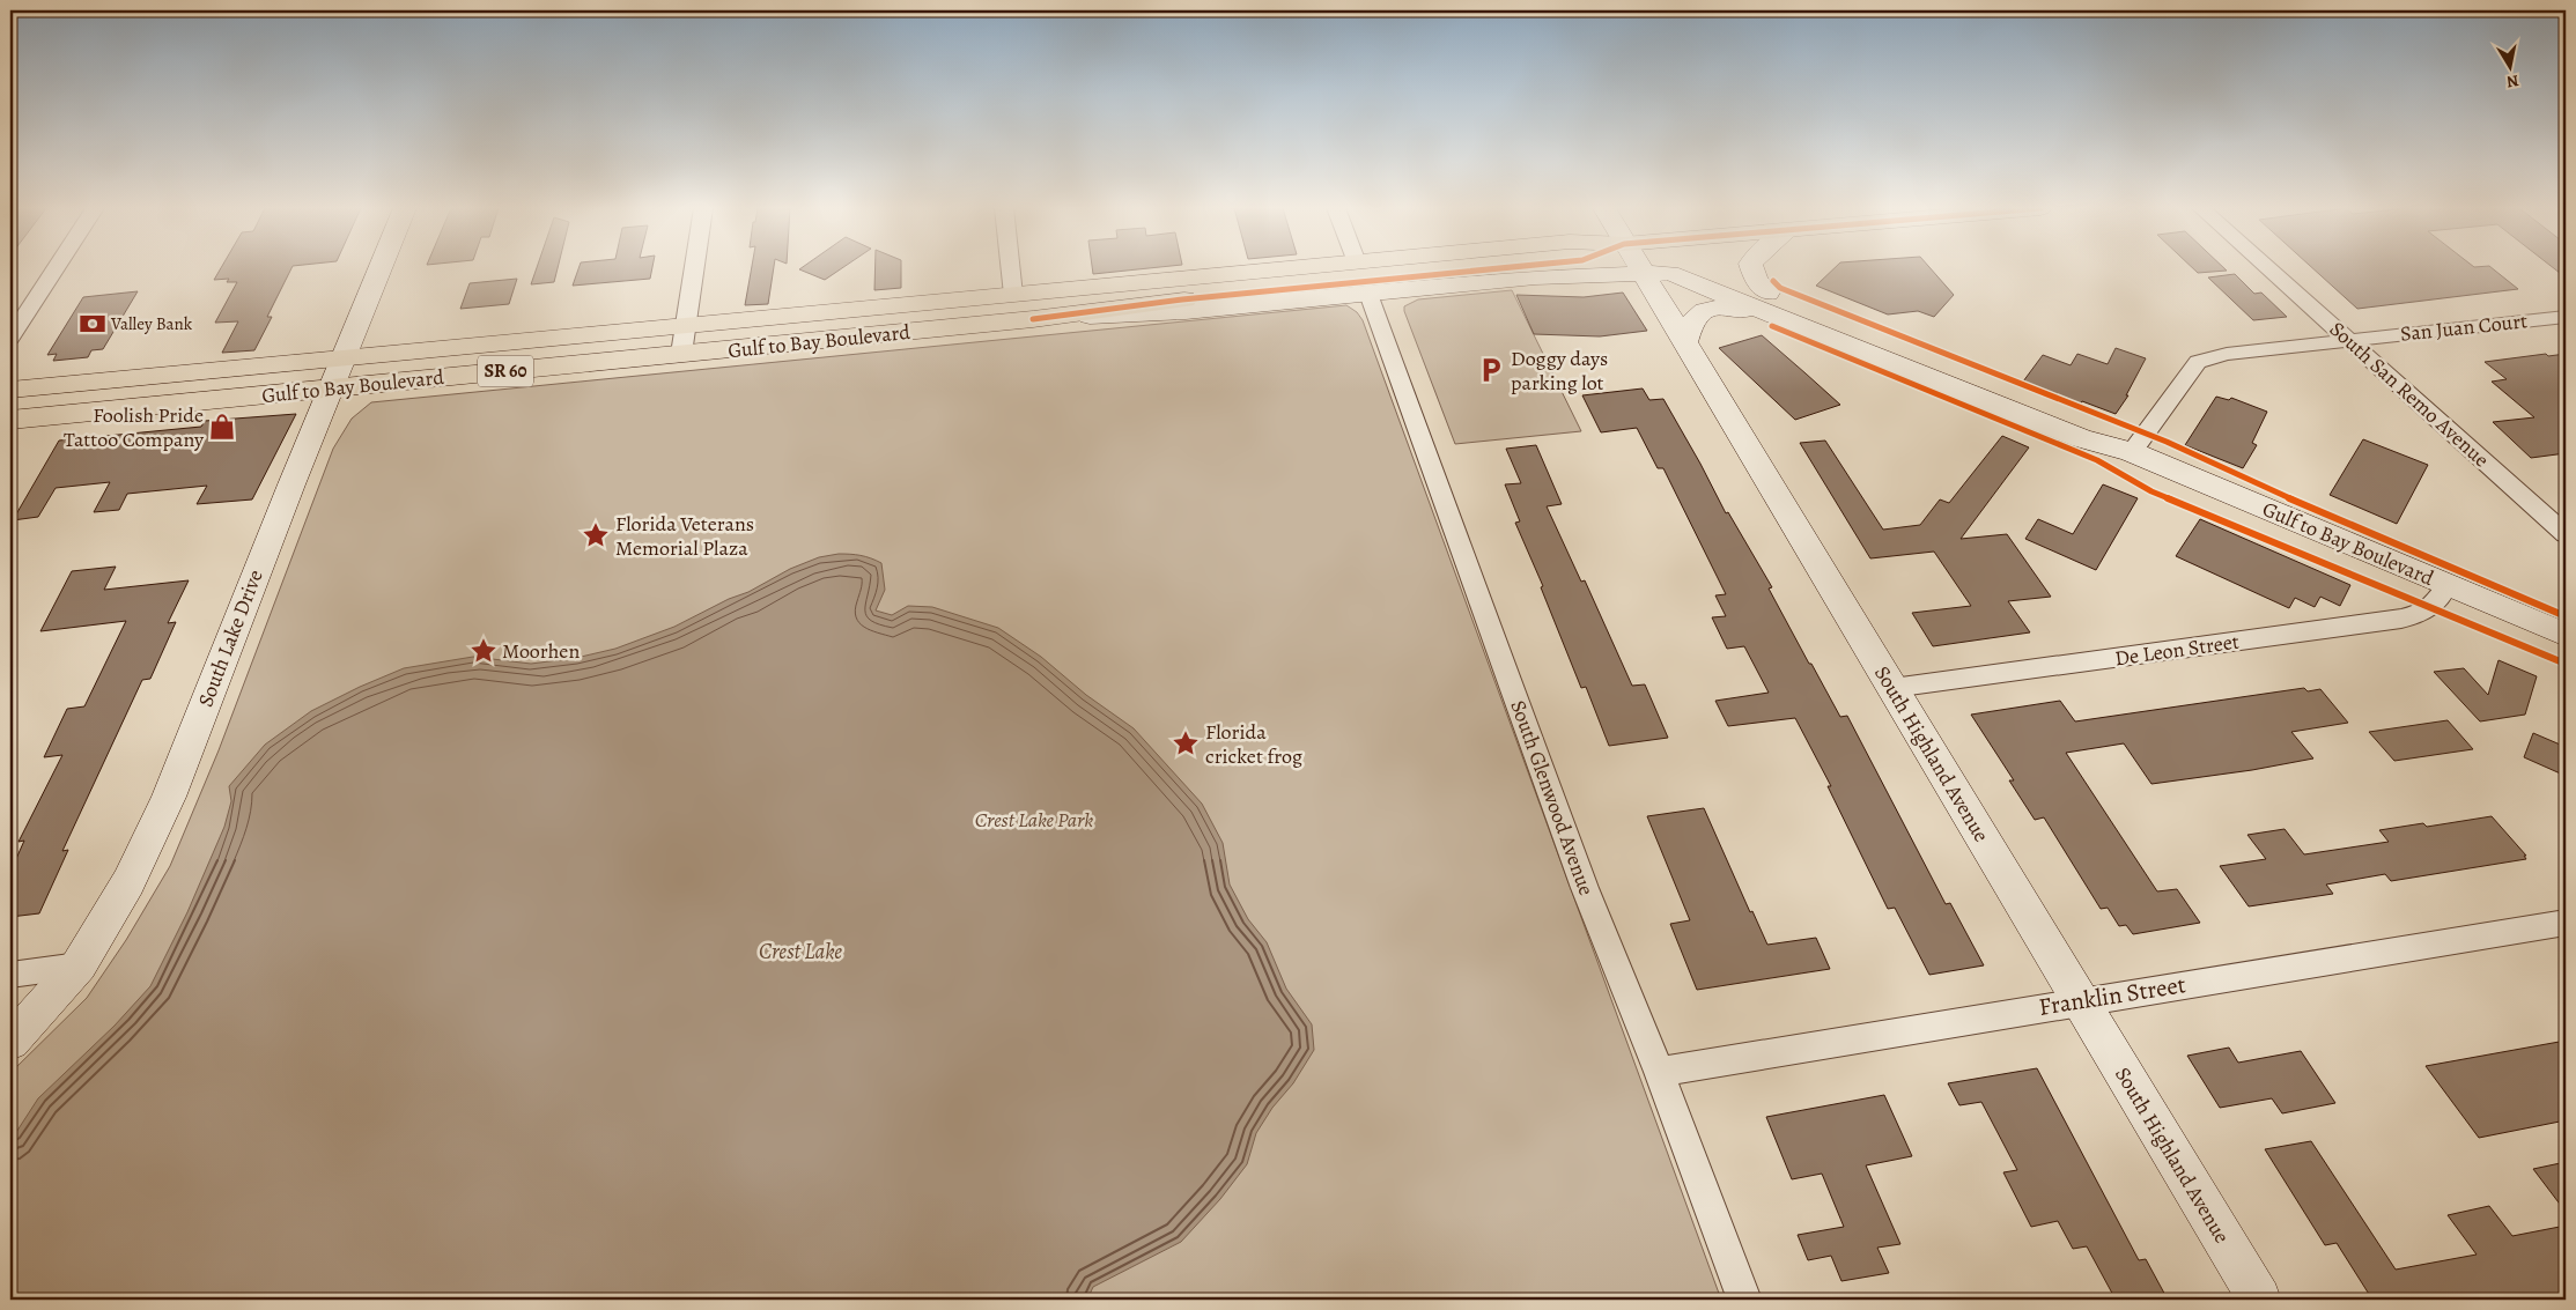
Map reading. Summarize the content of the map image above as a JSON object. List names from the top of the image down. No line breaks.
{"streets":{"main road":["Gulf to Bay Boulevard","SR 60"],"street":["San Juan Court","South San Remo Avenue","South Lake Drive","De Leon Street","South Highland Avenue","South Glenwood Avenue","Franklin Street"]},"crossings":[["San Juan Court","Gulf to Bay Boulevard"],["San Juan Court","South San Remo Avenue"],["Gulf to Bay Boulevard","South Lake Drive"],["Gulf to Bay Boulevard","De Leon Street"],["Gulf to Bay Boulevard","South Highland Avenue"],["Gulf to Bay Boulevard","South Glenwood Avenue"],["De Leon Street","South Highland Avenue"],["South Highland Avenue","Franklin Street"],["South Glenwood Avenue","Franklin Street"]],"water":["Crest Lake"],"parks":["Crest Lake Park"],"places":{"bank":["Valley Bank"],"parking":["Doggy days parking lot"],"shop":["Foolish Pride Tattoo Company"],"place":["Florida Veterans Memorial Plaza","Moorhen","Florida cricket frog"]},"north":"bottom"}
